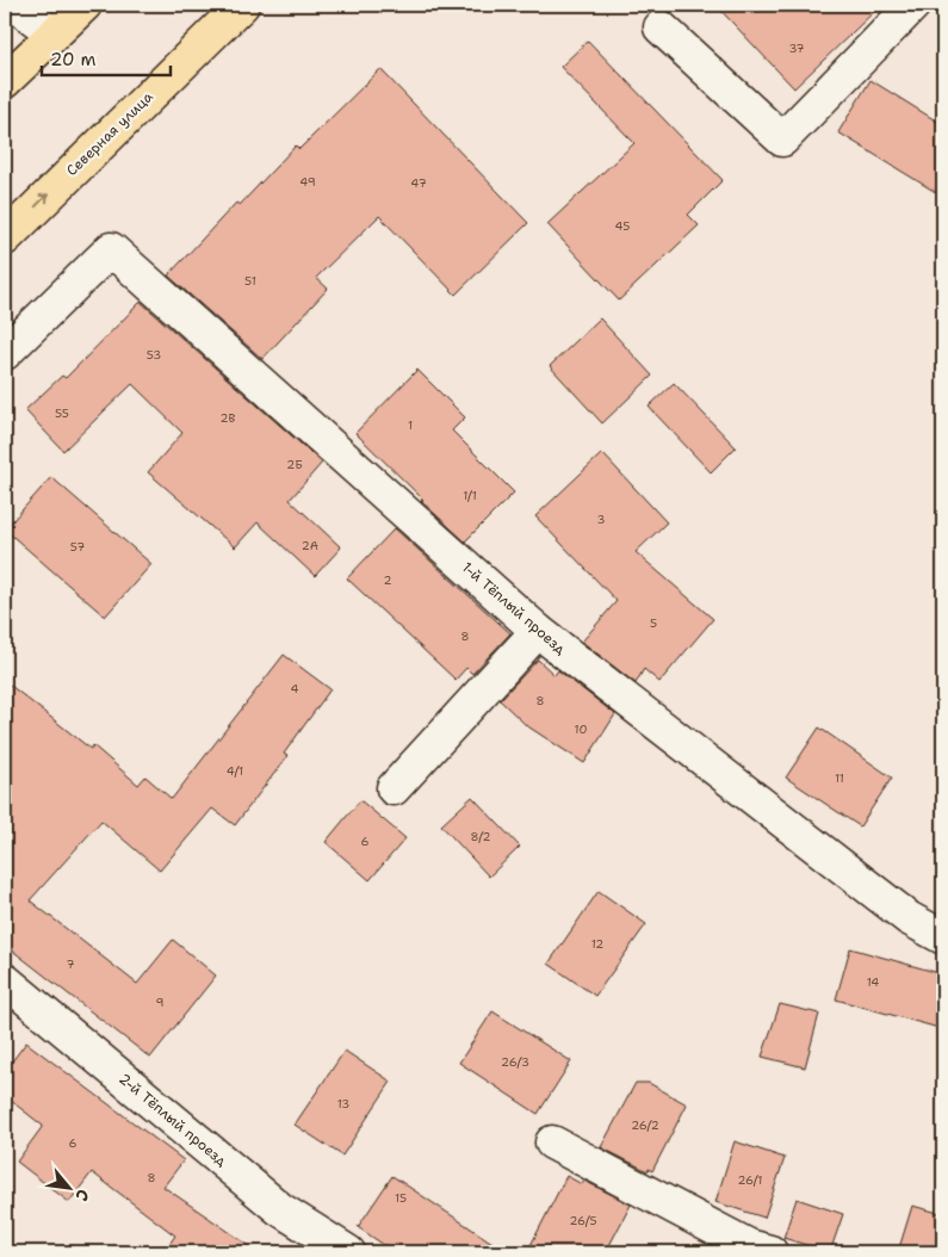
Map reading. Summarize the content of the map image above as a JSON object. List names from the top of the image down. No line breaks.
{"streets":{"main road":["Северная улица"],"street":["1-й Тёплый проезд","2-й Тёплый проезд"]},"house_numbers":["37","49","47","45","51","53","55","2В","1","2Б","1/1","3","2А","57","2","5","8","4","8","10","4/1","11","8/2","6","12","7","14","9","26/3","13","26/2","6","8","26/1","15","26/5"],"scale_bar":"20 m","north":"bottom right"}
